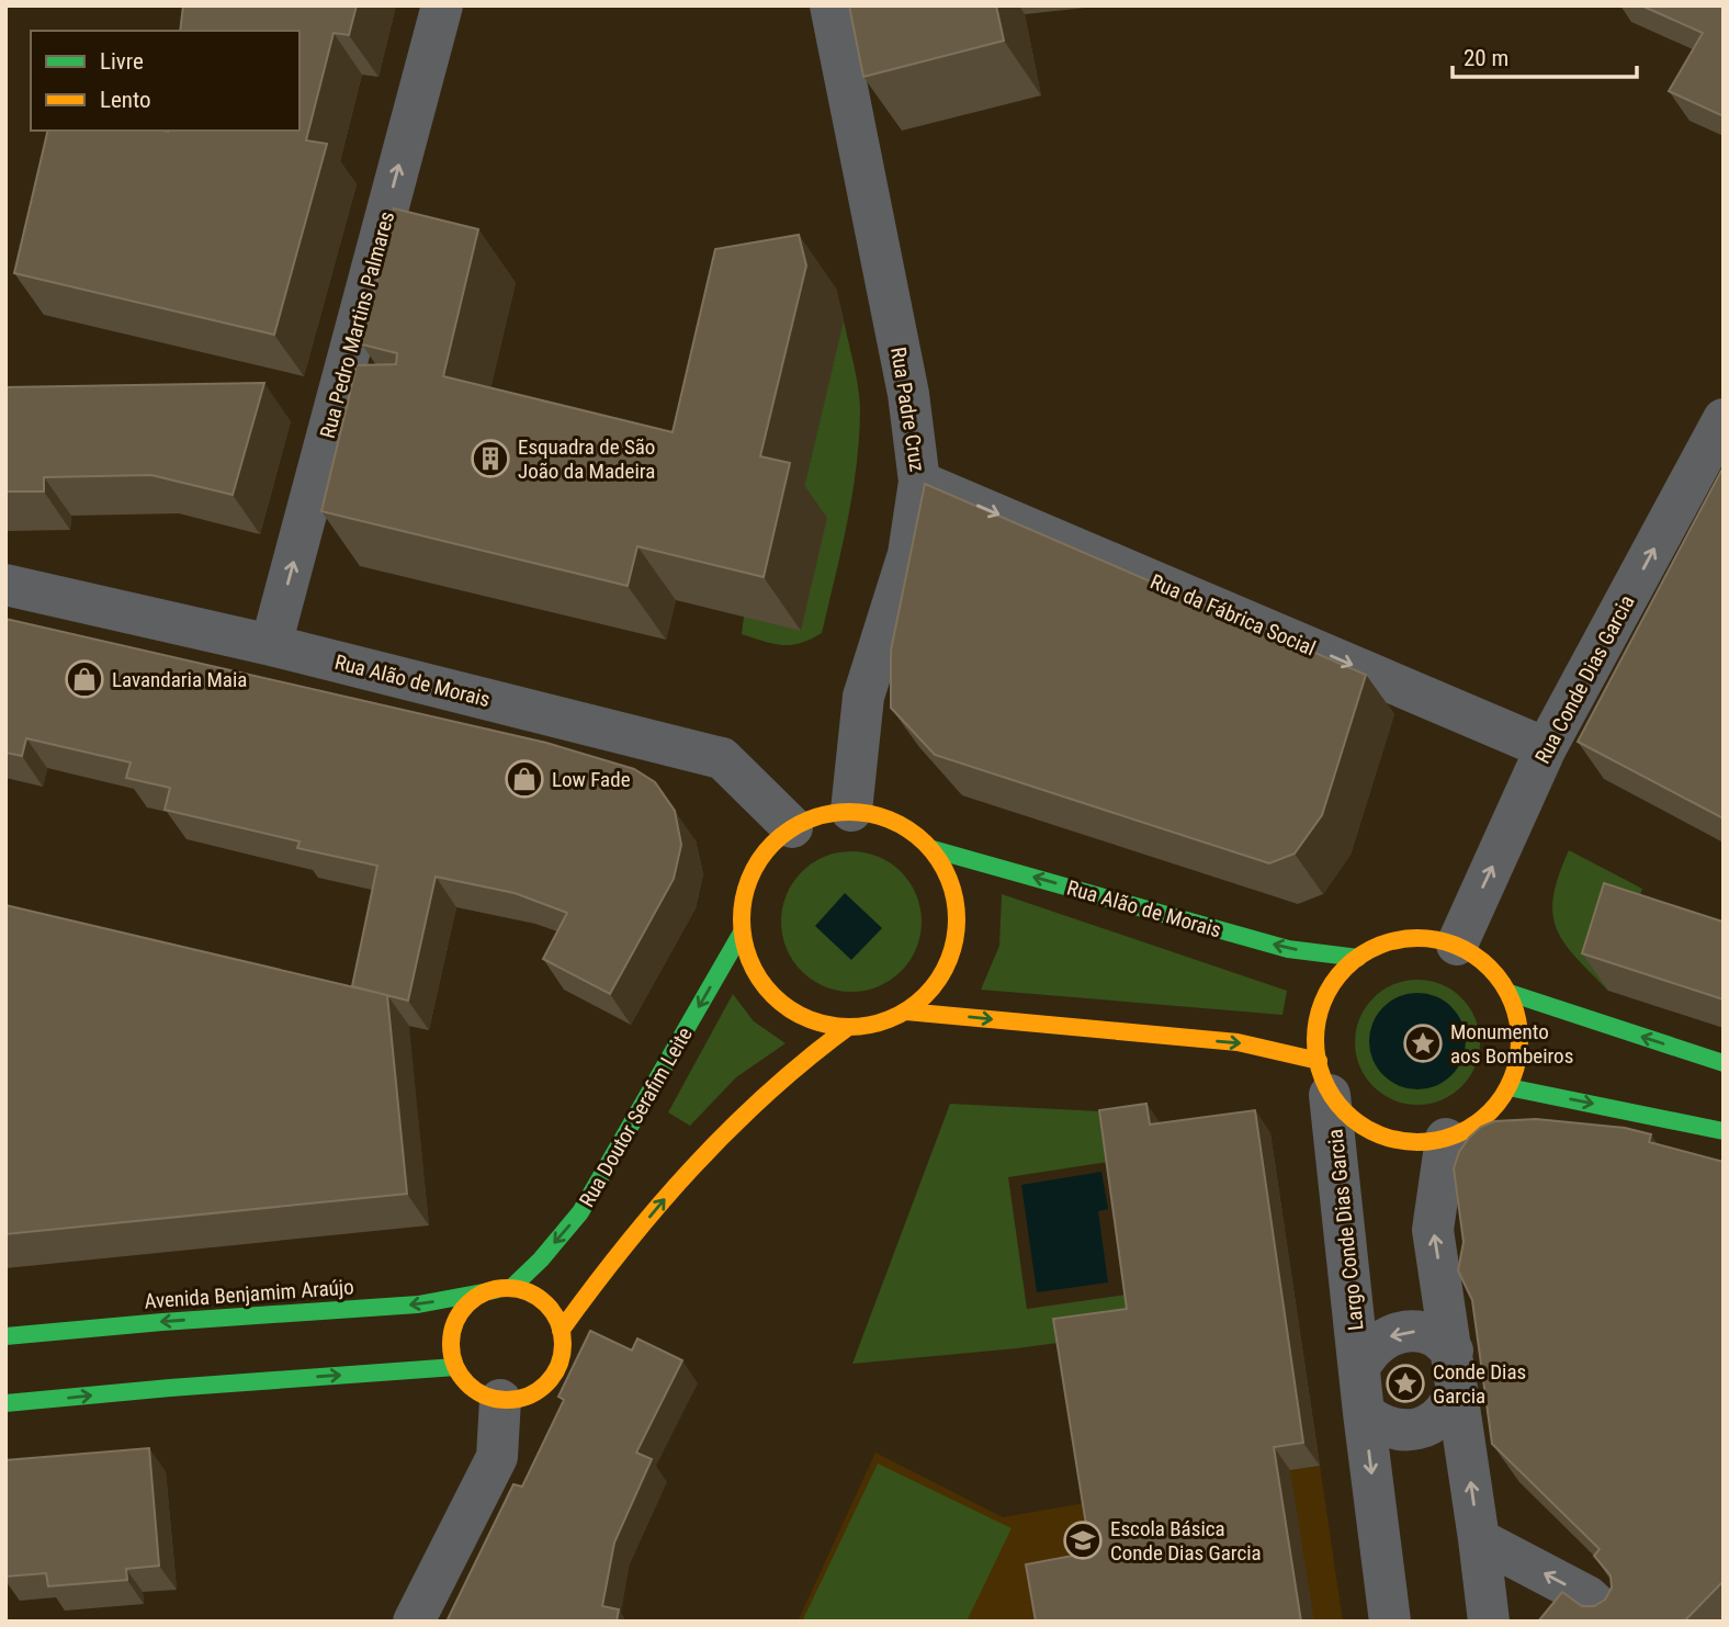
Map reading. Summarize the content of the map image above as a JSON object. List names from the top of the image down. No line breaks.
{"streets":{"street":["Rua Pedro Martins Palmares","Rua Padre Cruz","Rua da Fábrica Social","Rua Conde Dias Garcia","Rua Alão de Morais","Rua Doutor Serafim Leite","Largo Conde Dias Garcia","Avenida Benjamim Araújo"]},"crossings":[["Rua Pedro Martins Palmares","Rua Alão de Morais"],["Rua Padre Cruz","Rua da Fábrica Social"],["Rua Padre Cruz","Rua Alão de Morais"],["Rua Padre Cruz","Rua Doutor Serafim Leite"],["Rua da Fábrica Social","Rua Conde Dias Garcia"],["Rua Conde Dias Garcia","Rua Alão de Morais"],["Rua Conde Dias Garcia","Largo Conde Dias Garcia"],["Rua Alão de Morais","Rua Doutor Serafim Leite"],["Rua Alão de Morais","Largo Conde Dias Garcia"],["Rua Doutor Serafim Leite","Avenida Benjamim Araújo"]],"one_way":["Rua Pedro Martins Palmares","Rua da Fábrica Social","Rua Conde Dias Garcia"],"places":{"building":["Esquadra de São João da Madeira"],"shop":["Lavandaria Maia","Low Fade"],"place":["Monumento aos Bombeiros","Conde Dias Garcia"],"school or university":["Escola Básica Conde Dias Garcia"]},"legend":["Livre","Lento"],"scale_bar":"20 m"}
